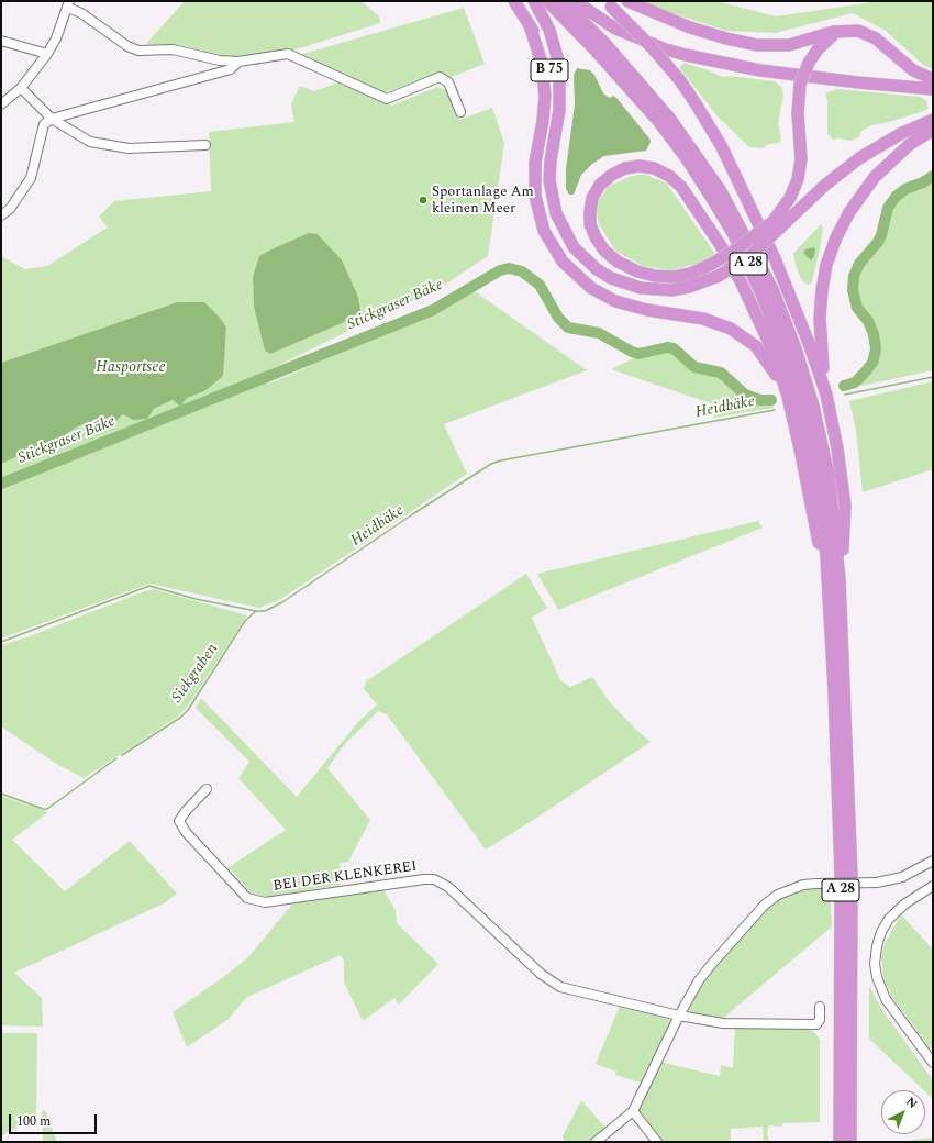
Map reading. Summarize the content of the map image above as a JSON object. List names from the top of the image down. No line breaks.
{"streets":{"highway":["B 75","A 28"],"street":["BEI DER KLENKEREI"]},"water":["Stickgraser Bäke","Hasportsee","Heidbäke","Siekgraben"],"places":["Sportanlage Am kleinen Meer"],"scale_bar":"100 m","north":"top right"}
